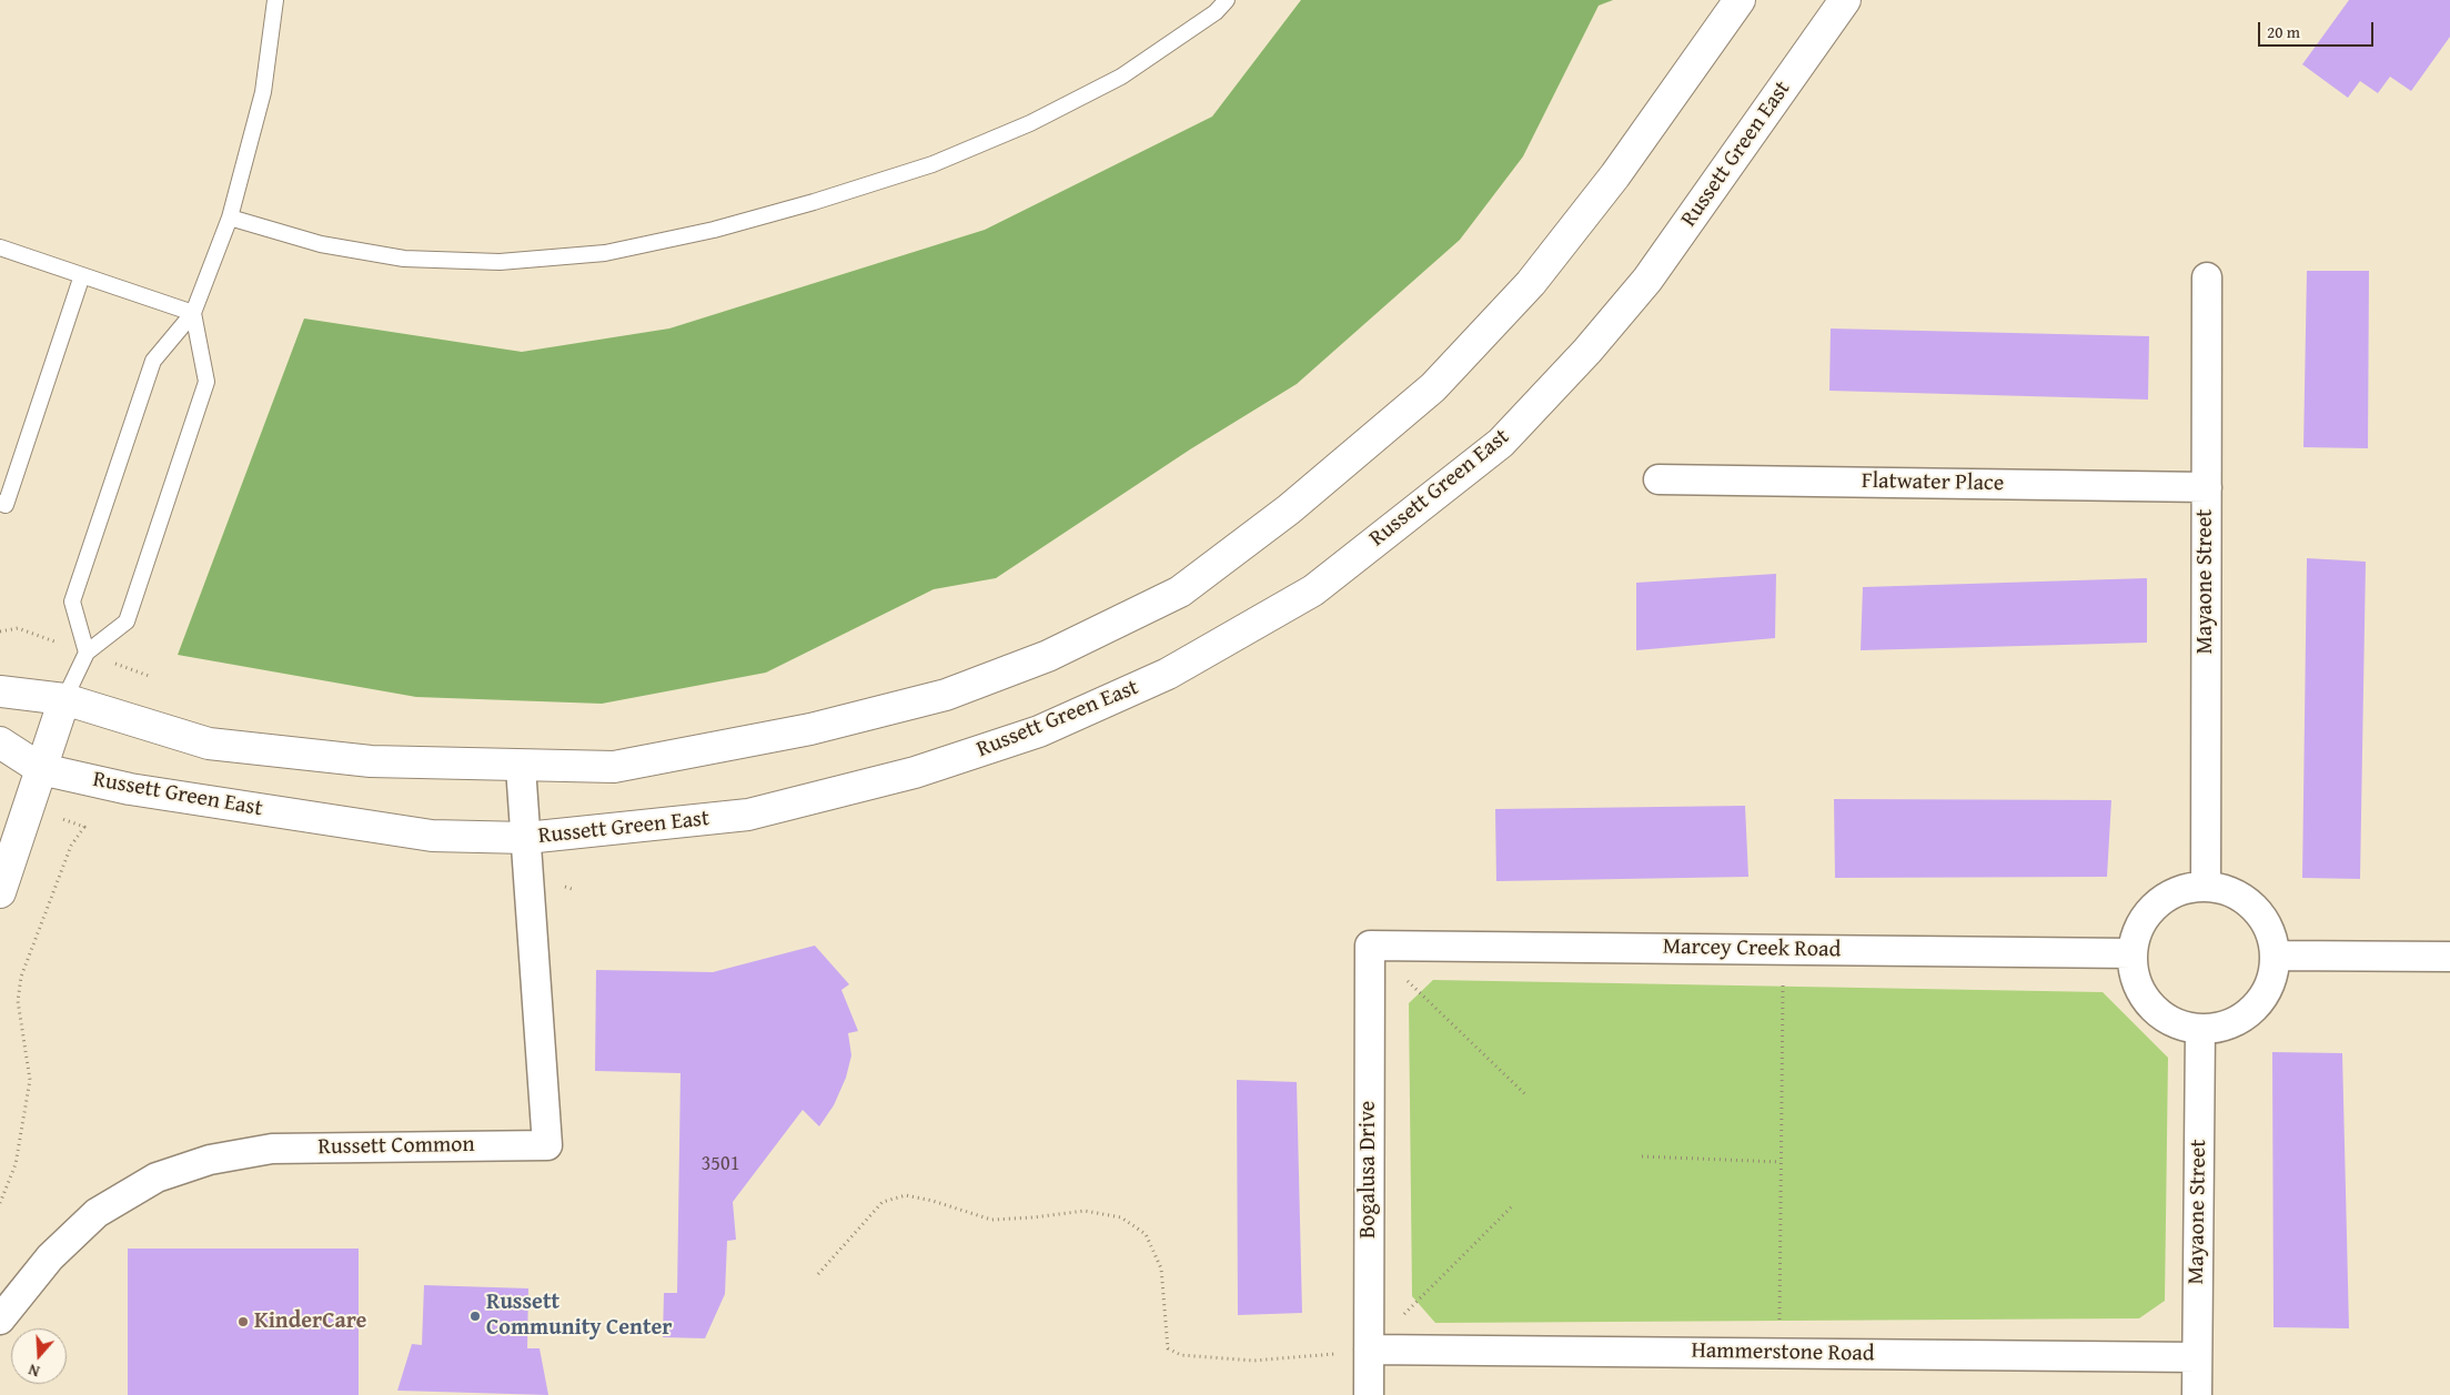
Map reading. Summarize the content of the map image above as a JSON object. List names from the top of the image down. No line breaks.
{"streets":{"street":["Russett Green East","Flatwater Place","Mayaone Street","Marcey Creek Road","Russett Common","Bogalusa Drive","Hammerstone Road"]},"crossings":[["Russett Green East","Russett Common"],["Flatwater Place","Mayaone Street"],["Mayaone Street","Marcey Creek Road"],["Mayaone Street","Hammerstone Road"],["Marcey Creek Road","Bogalusa Drive"],["Bogalusa Drive","Hammerstone Road"]],"places":["Russett Community Center","KinderCare"],"house_numbers":["3501"],"scale_bar":"20 m","north":"bottom"}
